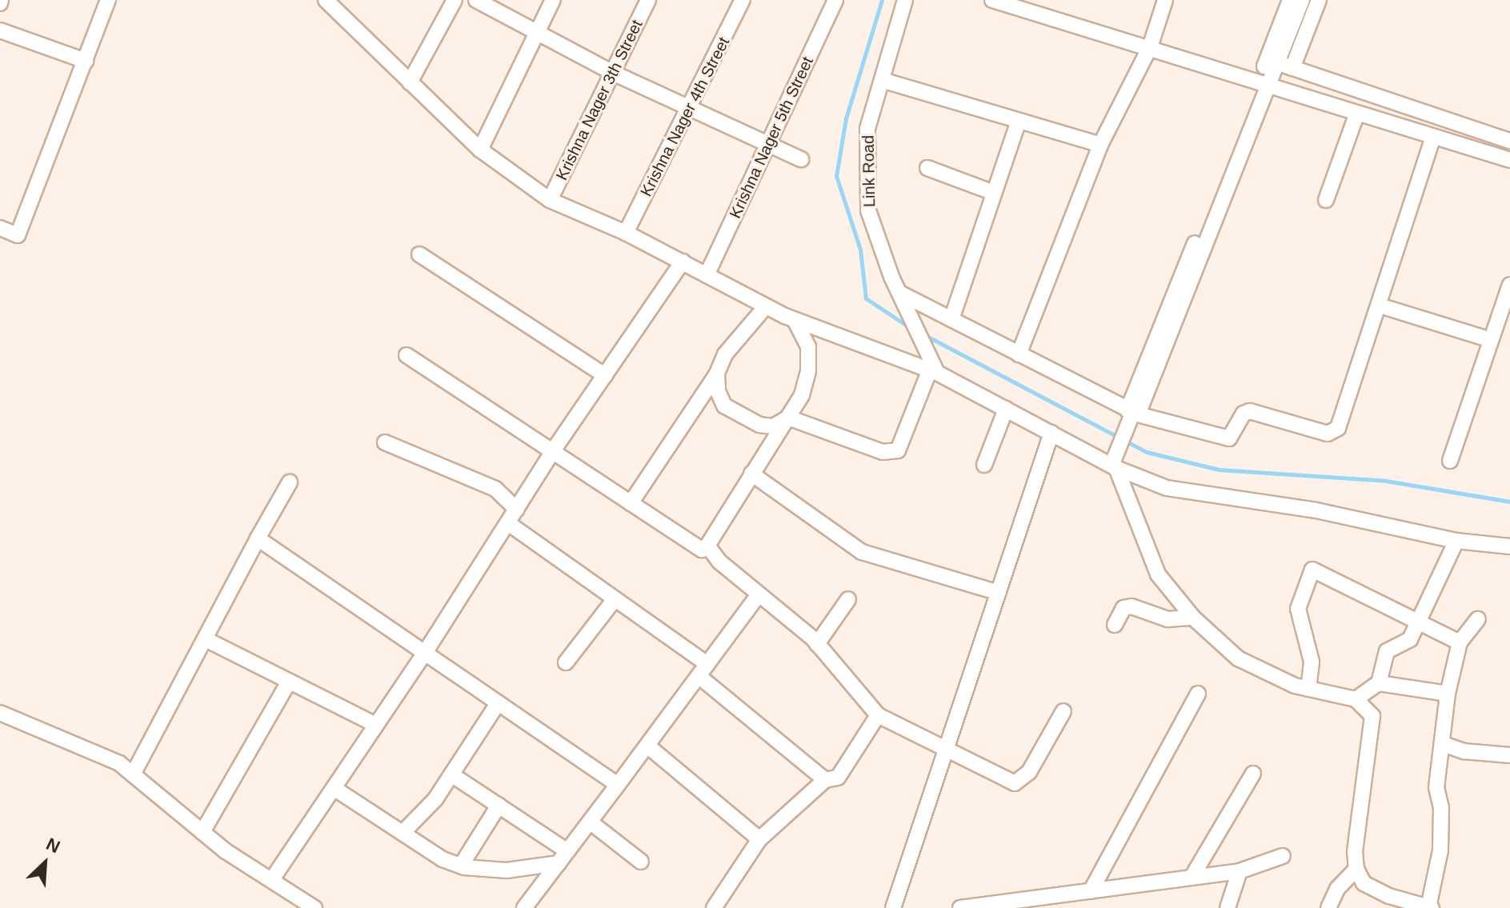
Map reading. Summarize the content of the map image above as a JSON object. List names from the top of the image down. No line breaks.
{"streets":{"street":["Krishna Nager 3th Street","Krishna Nager 4th Street","Krishna Nager 5th Street","Link Road"]},"north":"top right"}
